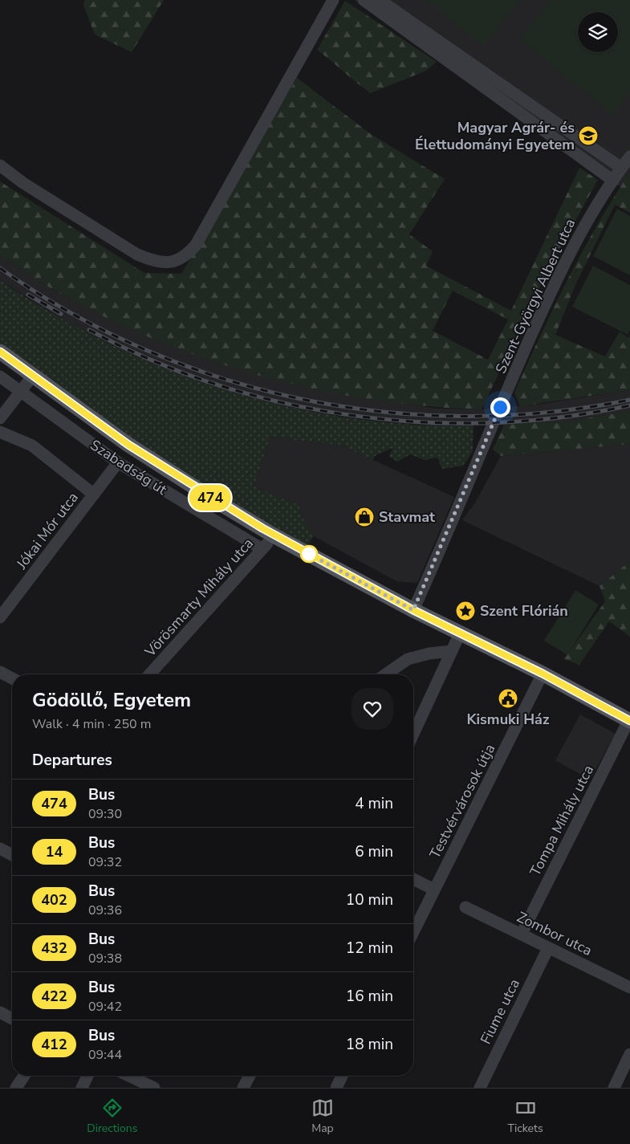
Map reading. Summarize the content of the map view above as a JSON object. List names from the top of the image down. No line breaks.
{"streets":{"main road":["Szabadság út"],"street":["Szent-Györgyi Albert utca","Jókai Mór utca","Vörösmarty Mihály utca","Testvérvárosok útja","Tompa Mihály utca","Zombor utca","Fiume utca"]},"crossings":[["Szent-Györgyi Albert utca","Szabadság út"],["Szabadság út","Jókai Mór utca"],["Szabadság út","Vörösmarty Mihály utca"],["Szabadság út","Testvérvárosok útja"],["Szabadság út","Tompa Mihály utca"],["Tompa Mihály utca","Zombor utca"],["Zombor utca","Fiume utca"]],"places":{"school or university":["Magyar Agrár- és Élettudományi Egyetem"],"shop":["Stavmat"],"place":["Szent Flórián"],"public building":["Kismuki Ház"]},"lines":["bus line 474"],"page":{"on_map":"474","heading":[["Gödöllő, Egyetem","Walk · 4 min · 250 m"],"Departures"],"list":[{"mark":"474","name":"Bus","note":"09:30","value":"4 min"},{"mark":"14","name":"Bus","note":"09:32","value":"6 min"},{"mark":"402","name":"Bus","note":"09:36","value":"10 min"},{"mark":"432","name":"Bus","note":"09:38","value":"12 min"},{"mark":"422","name":"Bus","note":"09:42","value":"16 min"},{"mark":"412","name":"Bus","note":"09:44","value":"18 min"}],"tabs":["Directions","Map","Tickets"]}}
